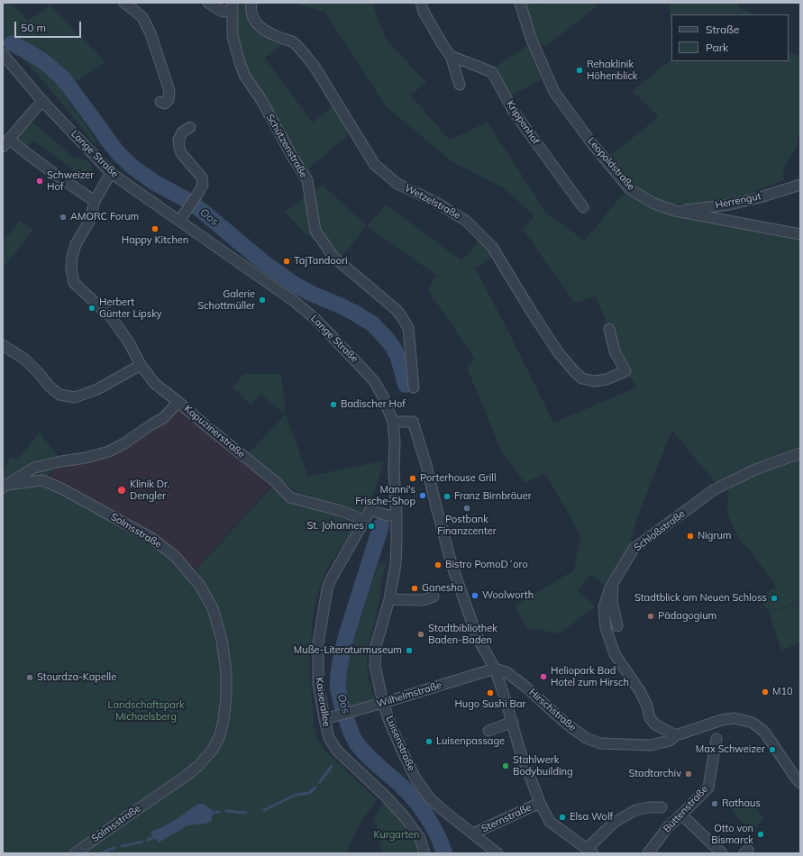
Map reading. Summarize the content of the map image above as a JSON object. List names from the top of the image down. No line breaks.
{"streets":{"street":["Krippenhof","Schützenstraße","Lange Straße","Leopoldstraße","Herrengut","Wetzelstraße","Kapuzinerstraße","Solmsstraße","Schloßstraße","Wilhelmstraße","Kaiserallee","Hirschstraße","Luisenstraße","Büttenstraße","Sternstraße"]},"crossings":[["Lange Straße","Luisenstraße"],["Leopoldstraße","Herrengut"],["Kapuzinerstraße","Solmsstraße"],["Kapuzinerstraße","Kaiserallee"],["Schloßstraße","Hirschstraße"],["Wilhelmstraße","Kaiserallee"],["Wilhelmstraße","Hirschstraße"],["Wilhelmstraße","Luisenstraße"],["Kaiserallee","Luisenstraße"],["Luisenstraße","Sternstraße"]],"water":["Oos"],"parks":["Landschaftspark Michaelsberg","Kurgarten"],"places":["Rehaklinik Höhenblick","Schweizer Hof","AMORC Forum","Happy Kitchen","TajTandoori","Galerie Schottmüller","Herbert Günter Lipsky","Badischer Hof","Porterhouse Grill","Klinik Dr. Dengler","Manni's Frische-Shop","Franz Birnbräuer","Postbank Finanzcenter","St. Johannes","Nigrum","Bistro PomoD´oro","Ganesha","Woolworth","Stadtblick am Neuen Schloss","Pädagogium","Stadtbibliothek Baden-Baden","Muße-Literaturmuseum","Heliopark Bad Hotel zum Hirsch","Stourdza-Kapelle","M10","Hugo Sushi Bar","Luisenpassage","Max Schweizer","Stahlwerk Bodybuilding","Stadtarchiv","Rathaus","Elsa Wolf","Otto von Bismarck"],"legend":["Straße","Park"],"scale_bar":"50 m"}
